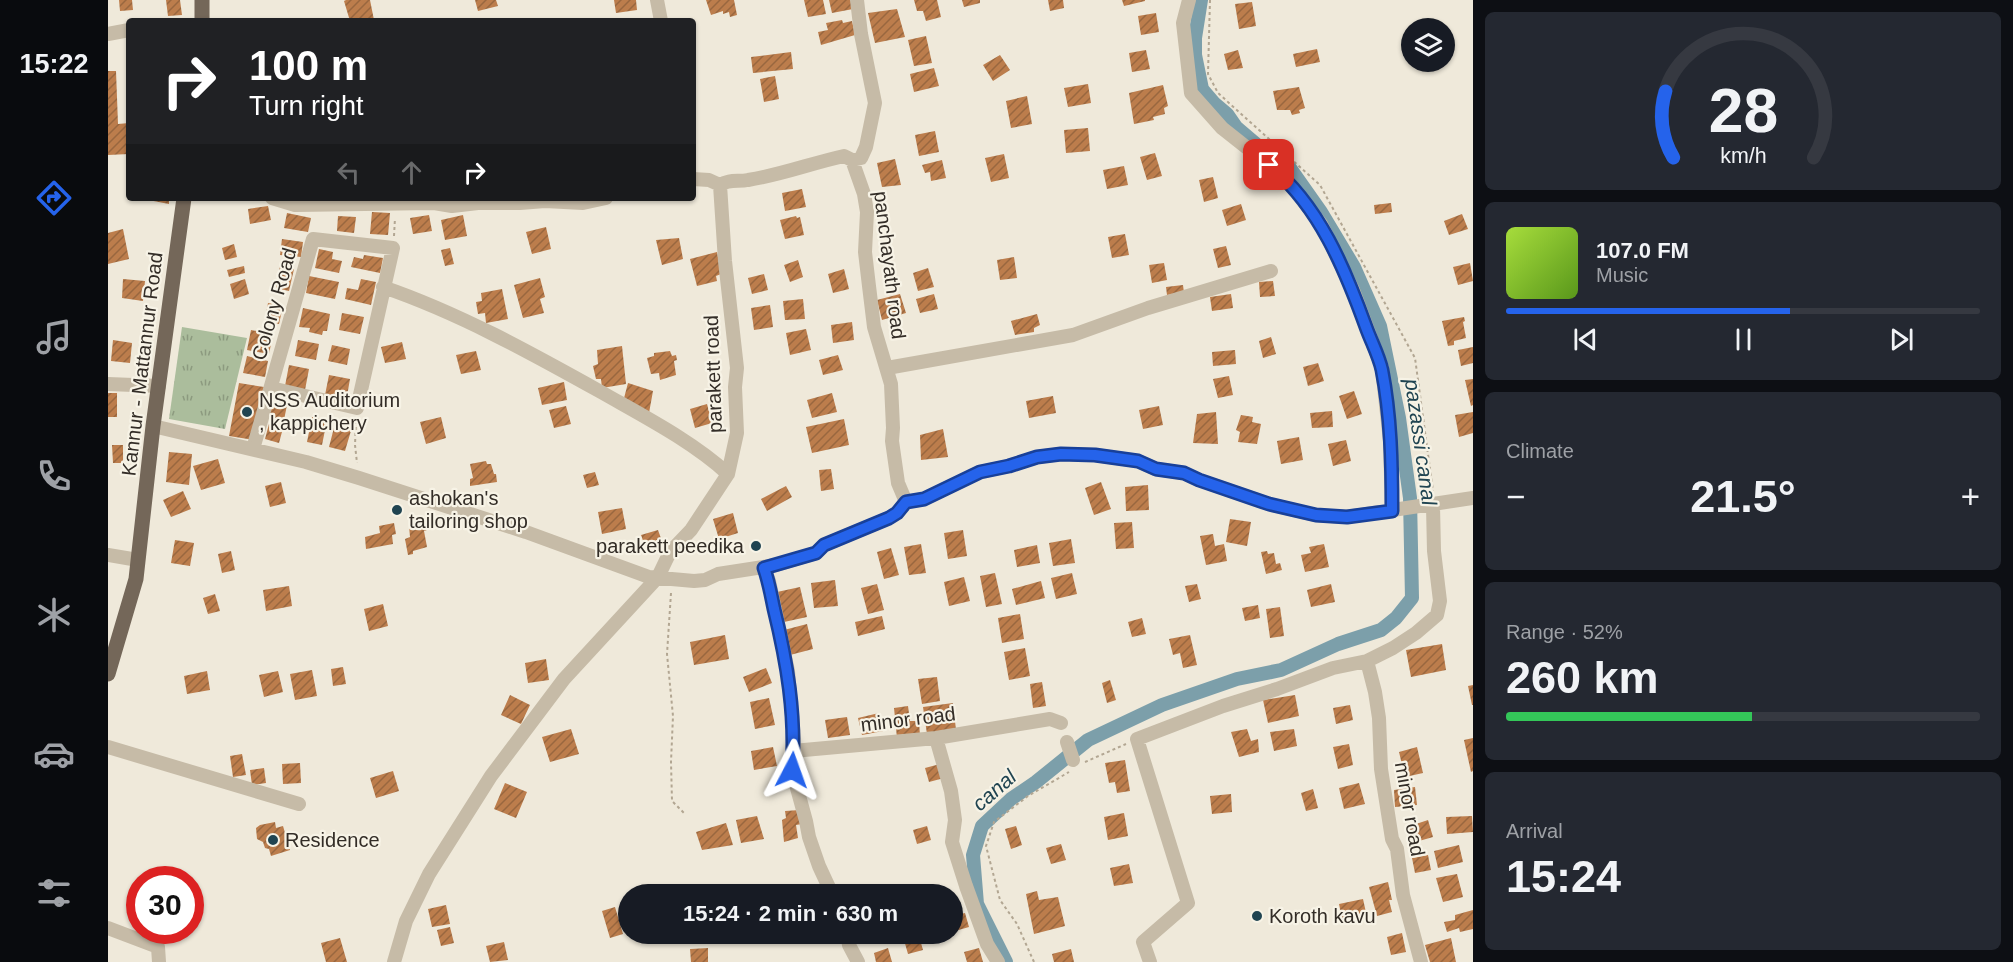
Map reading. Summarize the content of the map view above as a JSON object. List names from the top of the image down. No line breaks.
{"streets":{"main road":["Kannur - Mattannur Road"],"street":["panchayath road","Colony Road","parakett road","minor road"]},"water":["pazassi canal","canal"],"places":["NSS Auditorium , kappichery","ashokan's tailoring shop","parakett peedika","Residence","Koroth kavu"],"page":{"tabs":"15:22","turn":["100 m","Turn right"],"song":["107.0 FM","Music"],"tile":["Climate",["Range · 52%","260 km"],["Arrival","15:24"]],"heat":["−","21.5°","+"],"limit":"30","trip":"15:24 · 2 min · 630 m","gauge":["28","km/h"]}}
